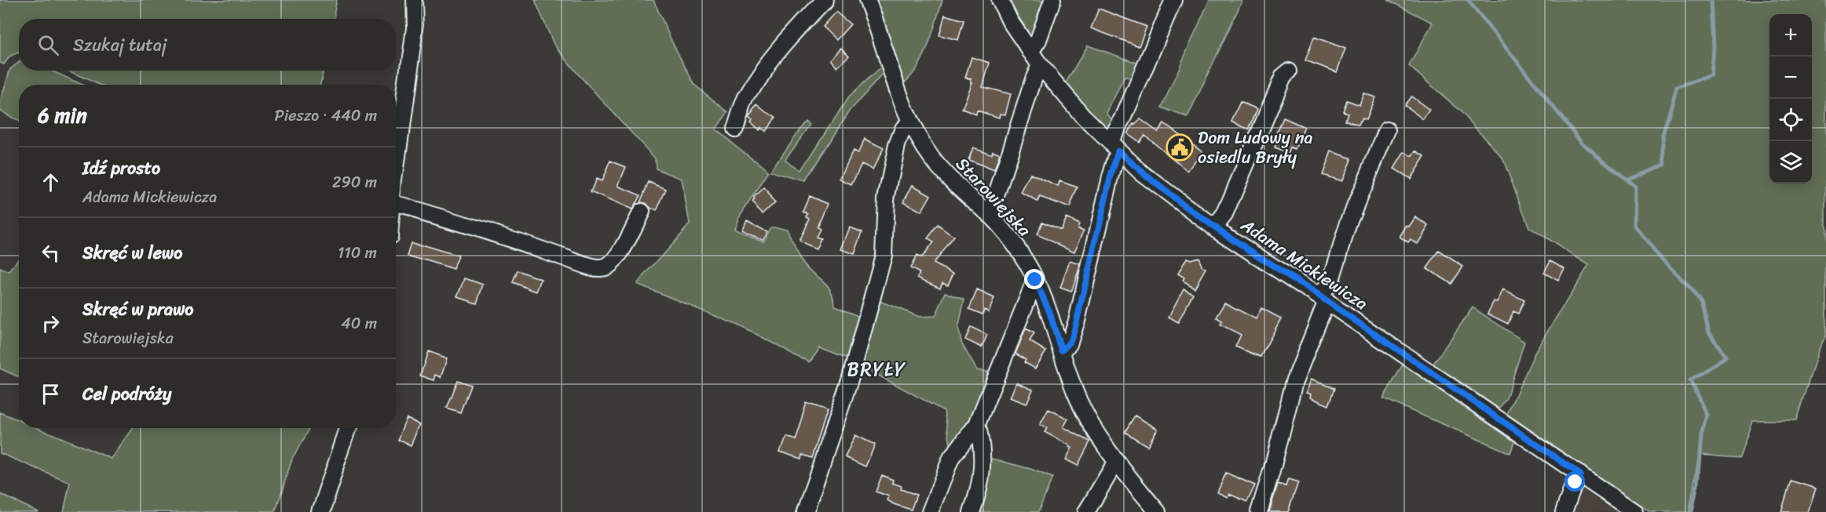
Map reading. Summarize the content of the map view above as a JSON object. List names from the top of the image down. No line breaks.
{"streets":{"street":["Starowiejska","Adama Mickiewicza"]},"districts":["BRYŁY"],"places":{"public building":["Dom Ludowy na osiedlu Bryły"]},"page":{"map_buttons":["+","−"],"search":"Szukaj tutaj","heading":["6 min","Pieszo · 440 m"],"list":[["Idź prosto","Adama Mickiewicza","290 m"],["Skręć w lewo","110 m"],["Skręć w prawo","Starowiejska","40 m"],"Cel podróży"]}}
